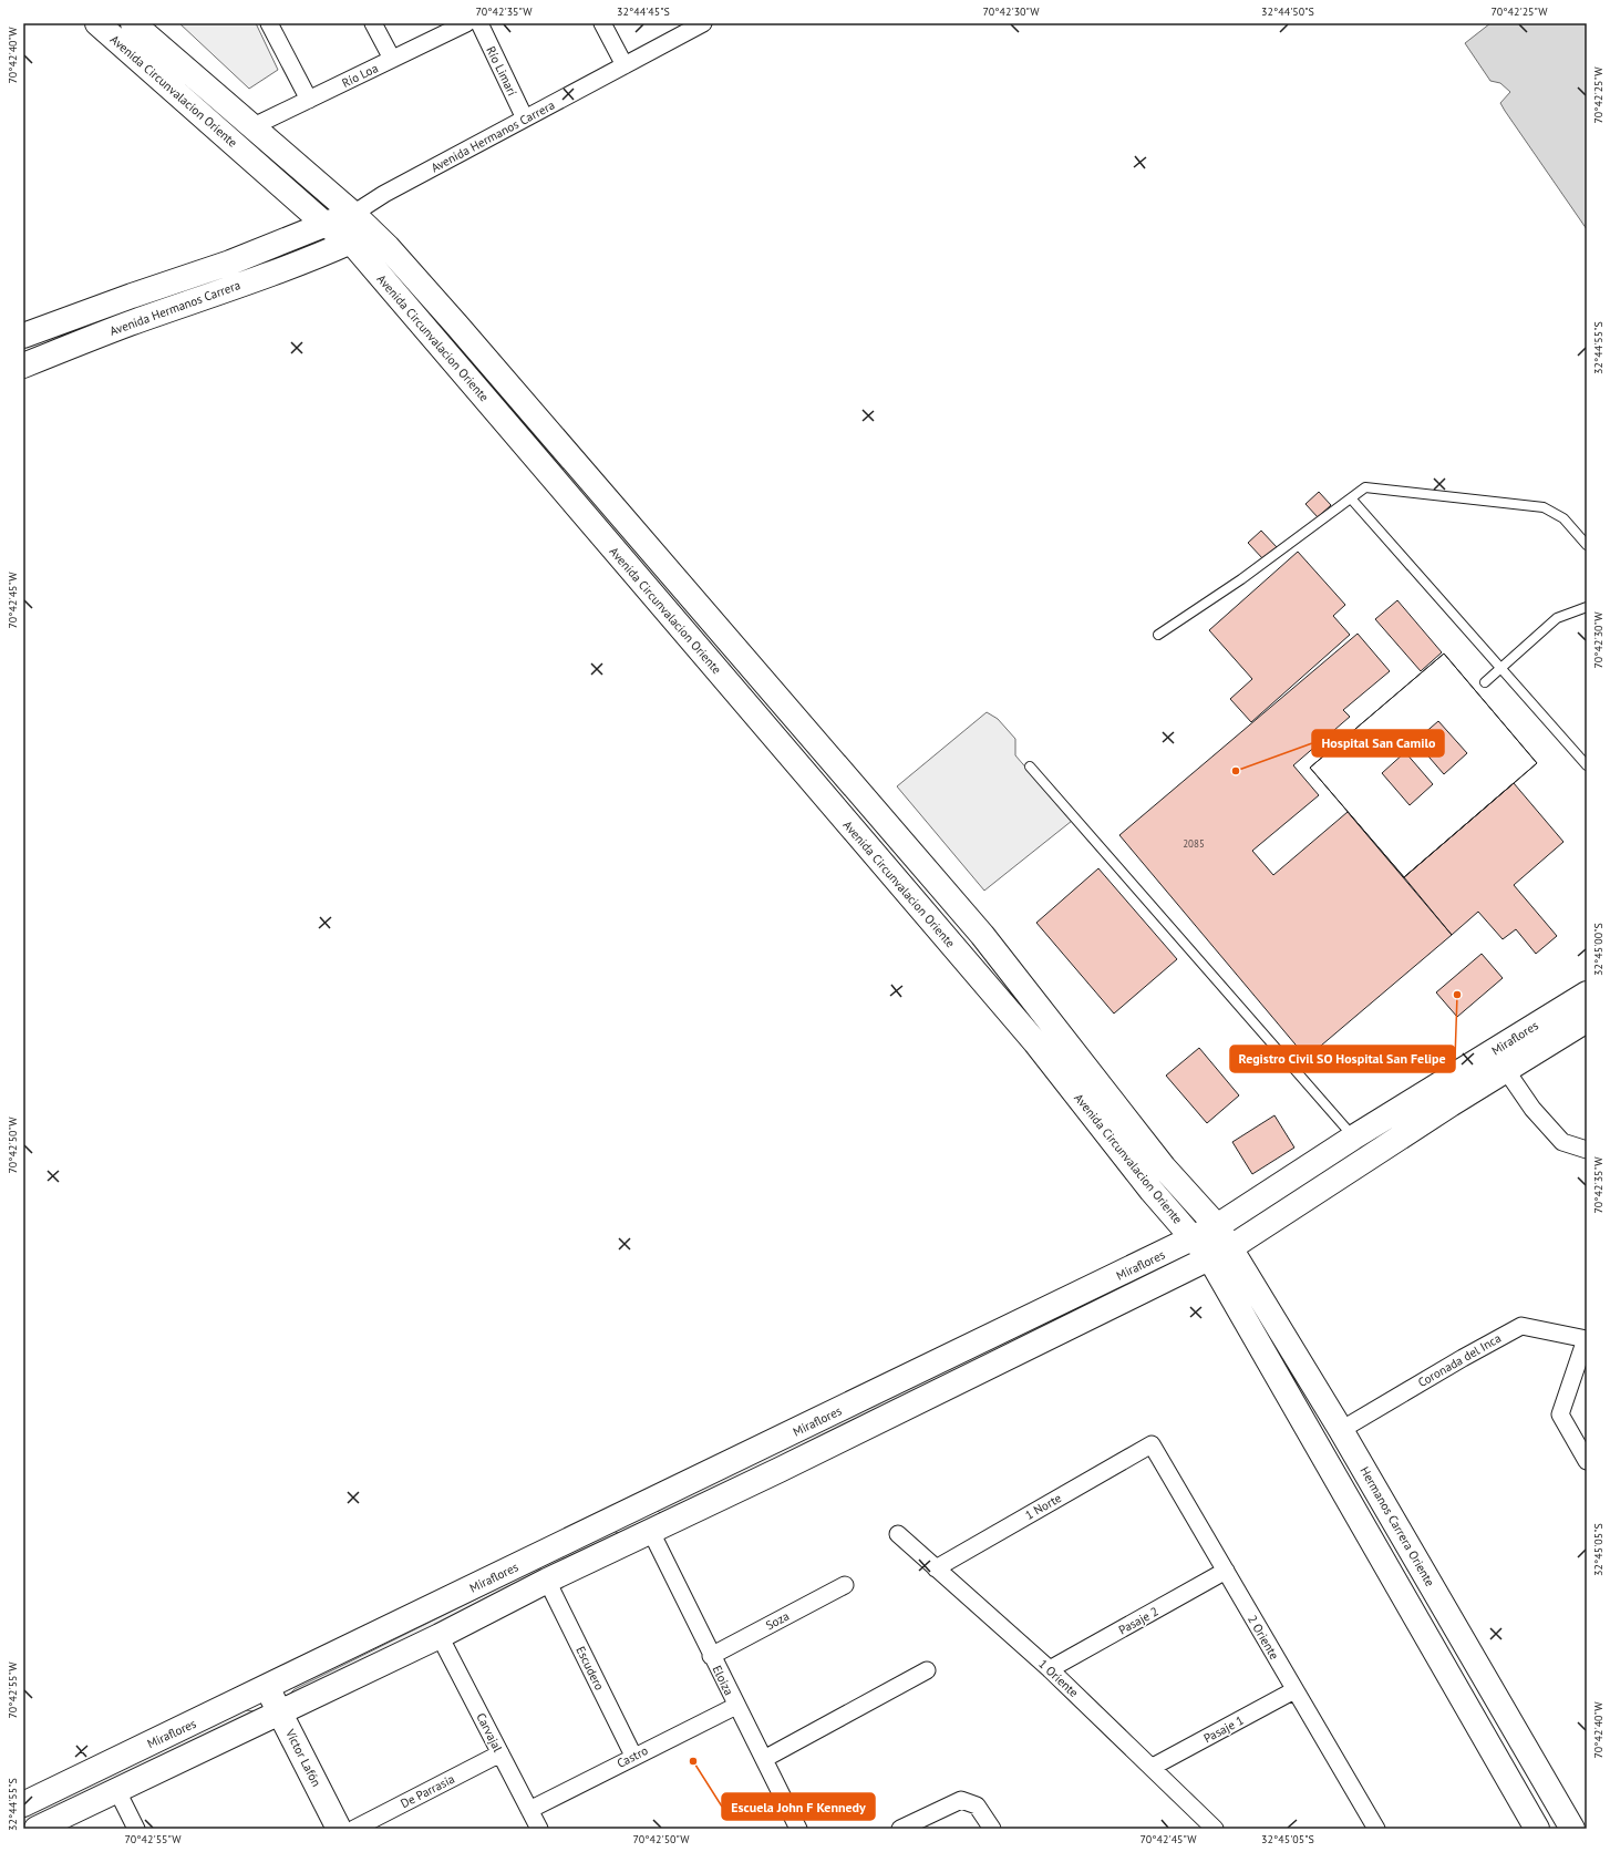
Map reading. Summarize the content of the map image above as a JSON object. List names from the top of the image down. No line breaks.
{"streets":{"street":["Río Limarí","Río Loa","Avenida Circunvalacion Oriente","Avenida Hermanos Carrera","Miraflores","Coronada del Inca","1 Norte","Hermanos Carrera Oriente","Soza","Pasaje 2","2 Oriente","Escudero","1 Oriente","Eloiza","Pasaje 1","Carvajal","Castro","Víctor Lafón","De Parrasia"]},"crossings":[["Río Limarí","Avenida Hermanos Carrera"],["Río Loa","Avenida Circunvalacion Oriente"],["Avenida Circunvalacion Oriente","Avenida Hermanos Carrera"],["Avenida Circunvalacion Oriente","Miraflores"],["Avenida Circunvalacion Oriente","Hermanos Carrera Oriente"],["Miraflores","Hermanos Carrera Oriente"],["Miraflores","Escudero"],["Miraflores","Eloiza"],["Miraflores","Carvajal"],["Miraflores","Víctor Lafón"],["Coronada del Inca","Hermanos Carrera Oriente"],["1 Norte","2 Oriente"],["1 Norte","1 Oriente"],["Soza","Eloiza"],["Pasaje 2","2 Oriente"],["Pasaje 2","1 Oriente"],["2 Oriente","Pasaje 1"],["Escudero","Castro"],["1 Oriente","Pasaje 1"],["Eloiza","Castro"],["Carvajal","Castro"],["Carvajal","De Parrasia"]],"places":["Hospital San Camilo","Registro Civil SO Hospital San Felipe","Escuela John F Kennedy"],"house_numbers":["2085"],"coordinates":["70°42'35\"W","32°44'45\"S","70°42'30\"W","32°44'50\"S","70°42'25\"W","70°42'40\"W","32°44'55\"S","70°42'45\"W","32°45'00\"S","70°42'50\"W","32°45'05\"S","70°42'55\"W"]}
